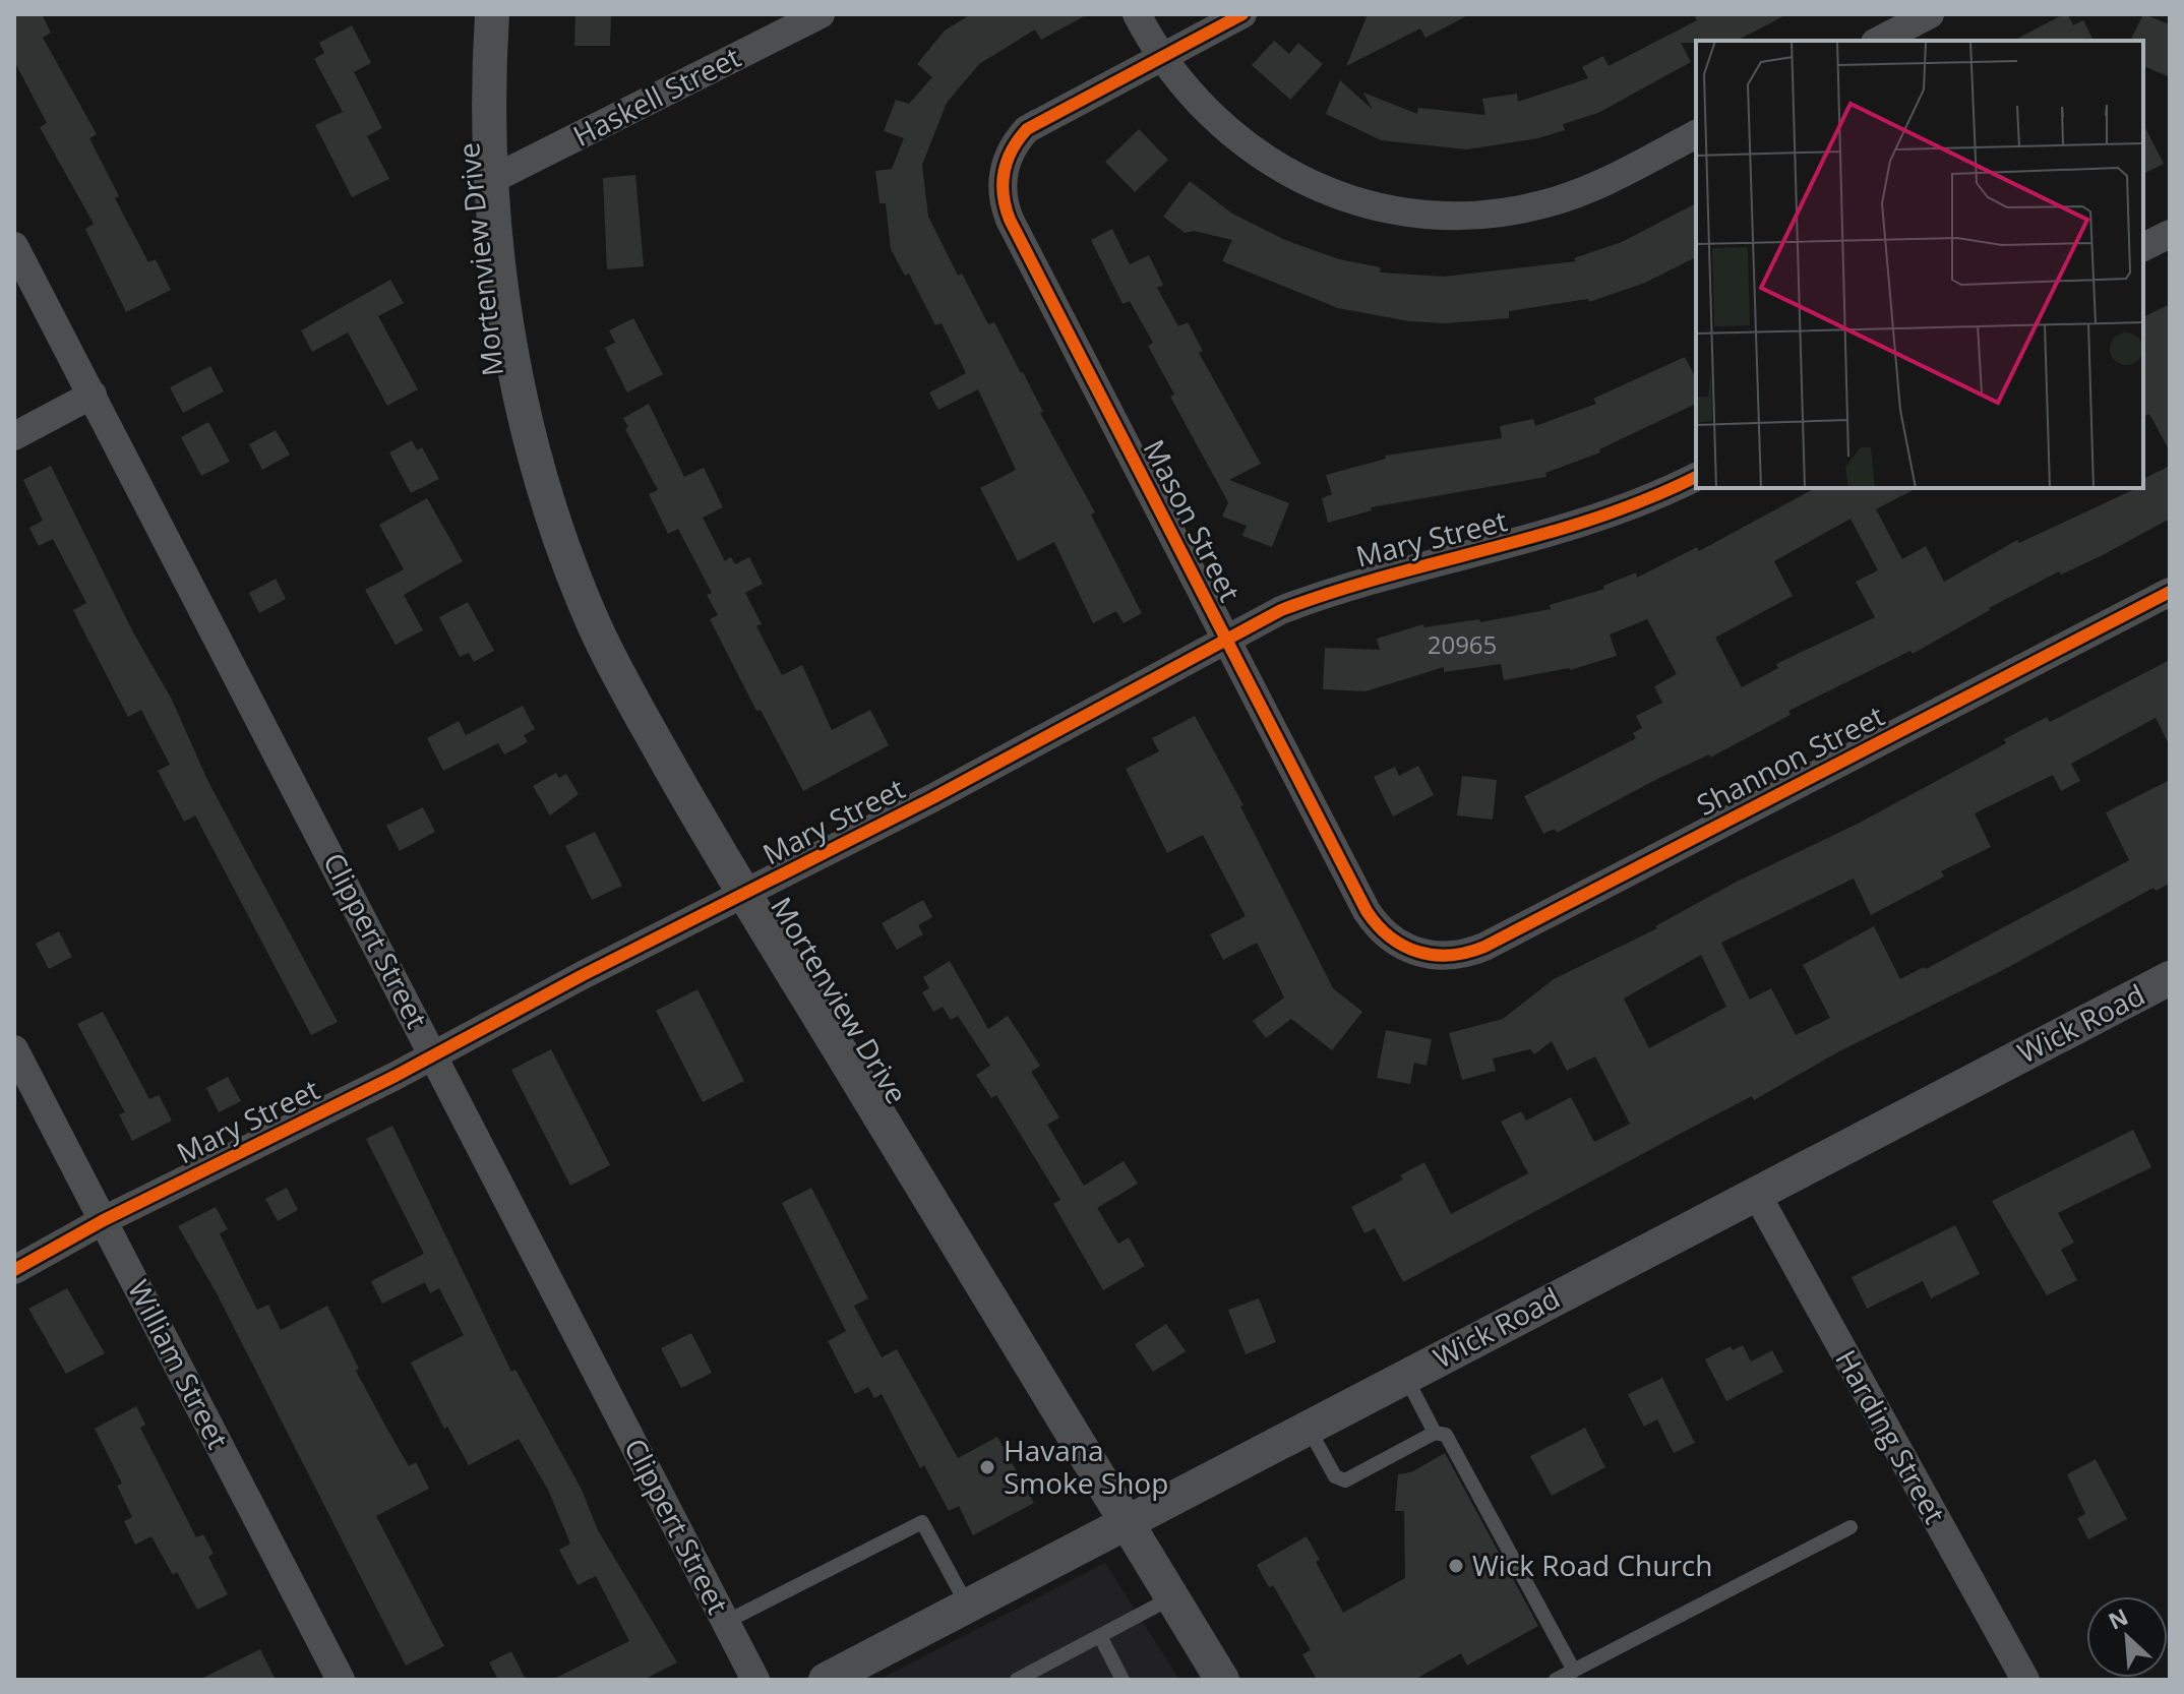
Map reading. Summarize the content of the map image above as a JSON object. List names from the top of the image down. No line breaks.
{"streets":{"street":["Haskell Street","Mortenview Drive","Mason Street","Mary Street","Shannon Street","Clippert Street","Wick Road","William Street","Harding Street"]},"crossings":[["Haskell Street","Mortenview Drive"],["Mortenview Drive","Mary Street"],["Mortenview Drive","Wick Road"],["Mason Street","Mary Street"],["Mason Street","Shannon Street"],["Mary Street","Clippert Street"],["Mary Street","William Street"],["Wick Road","Harding Street"]],"places":["Havana Smoke Shop","Wick Road Church"],"house_numbers":["20965"],"north":"top left"}
